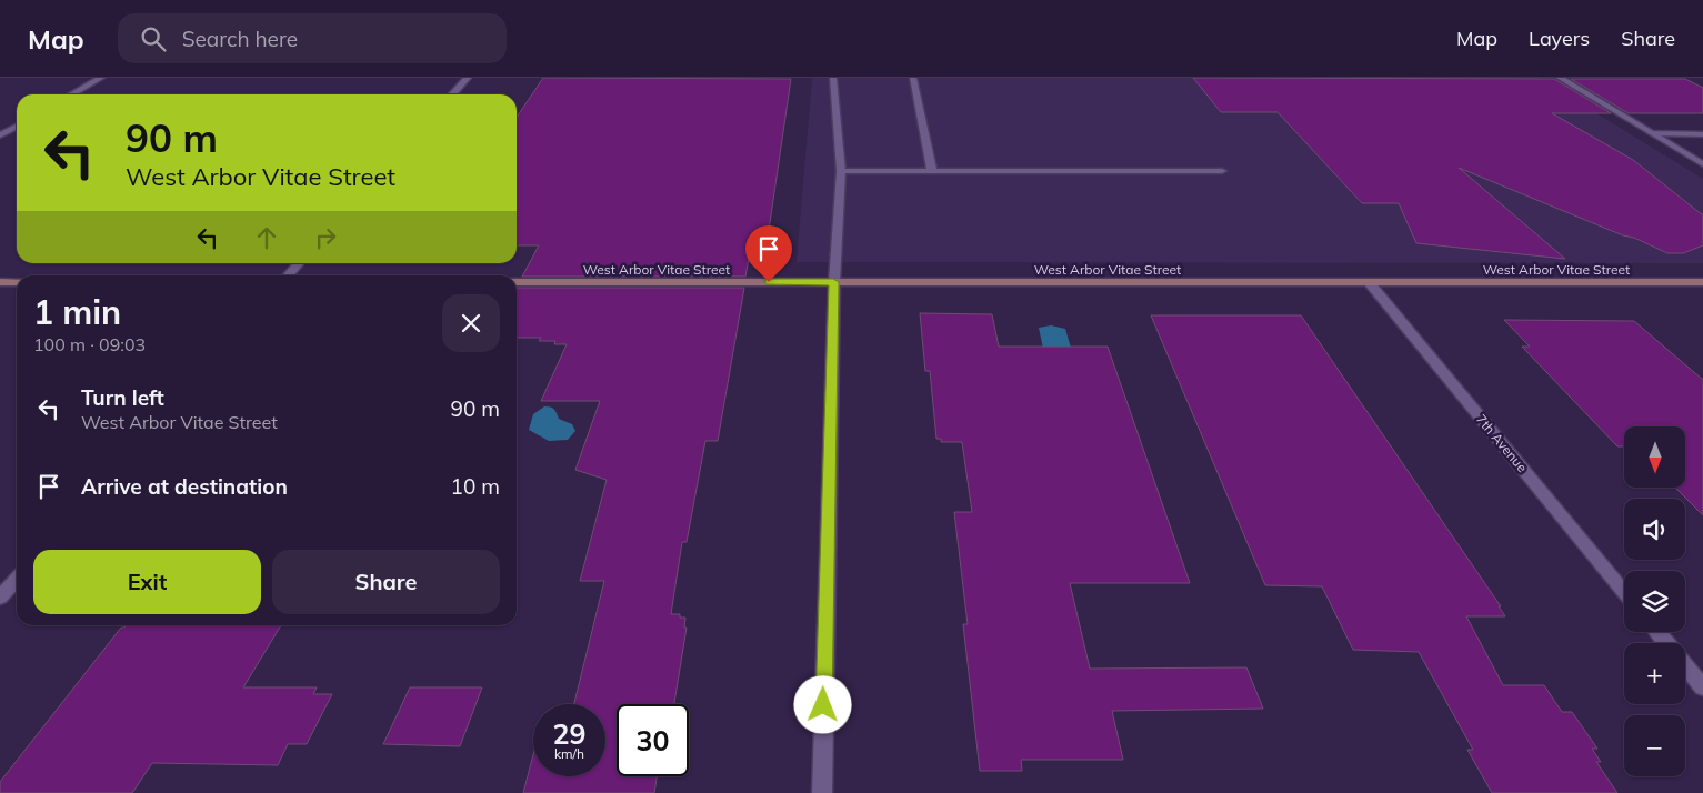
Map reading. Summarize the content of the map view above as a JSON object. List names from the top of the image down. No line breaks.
{"streets":{"street":["West Arbor Vitae Street","7th Avenue"]},"crossings":[["West Arbor Vitae Street","7th Avenue"]],"north":"bottom","page":{"header":"Map","search":"Search here","nav":["Map","Layers","Share"],"turn":["90 m","West Arbor Vitae Street"],"heading":["1 min","100 m · 09:03"],"list":[{"name":"Turn left","note":"West Arbor Vitae Street","value":"90 m"},{"name":"Arrive at destination","value":"10 m"}],"map_buttons":["+","−"],"buttons":["Exit","Share"],"speed":"29 km/h","limit":"30"}}
